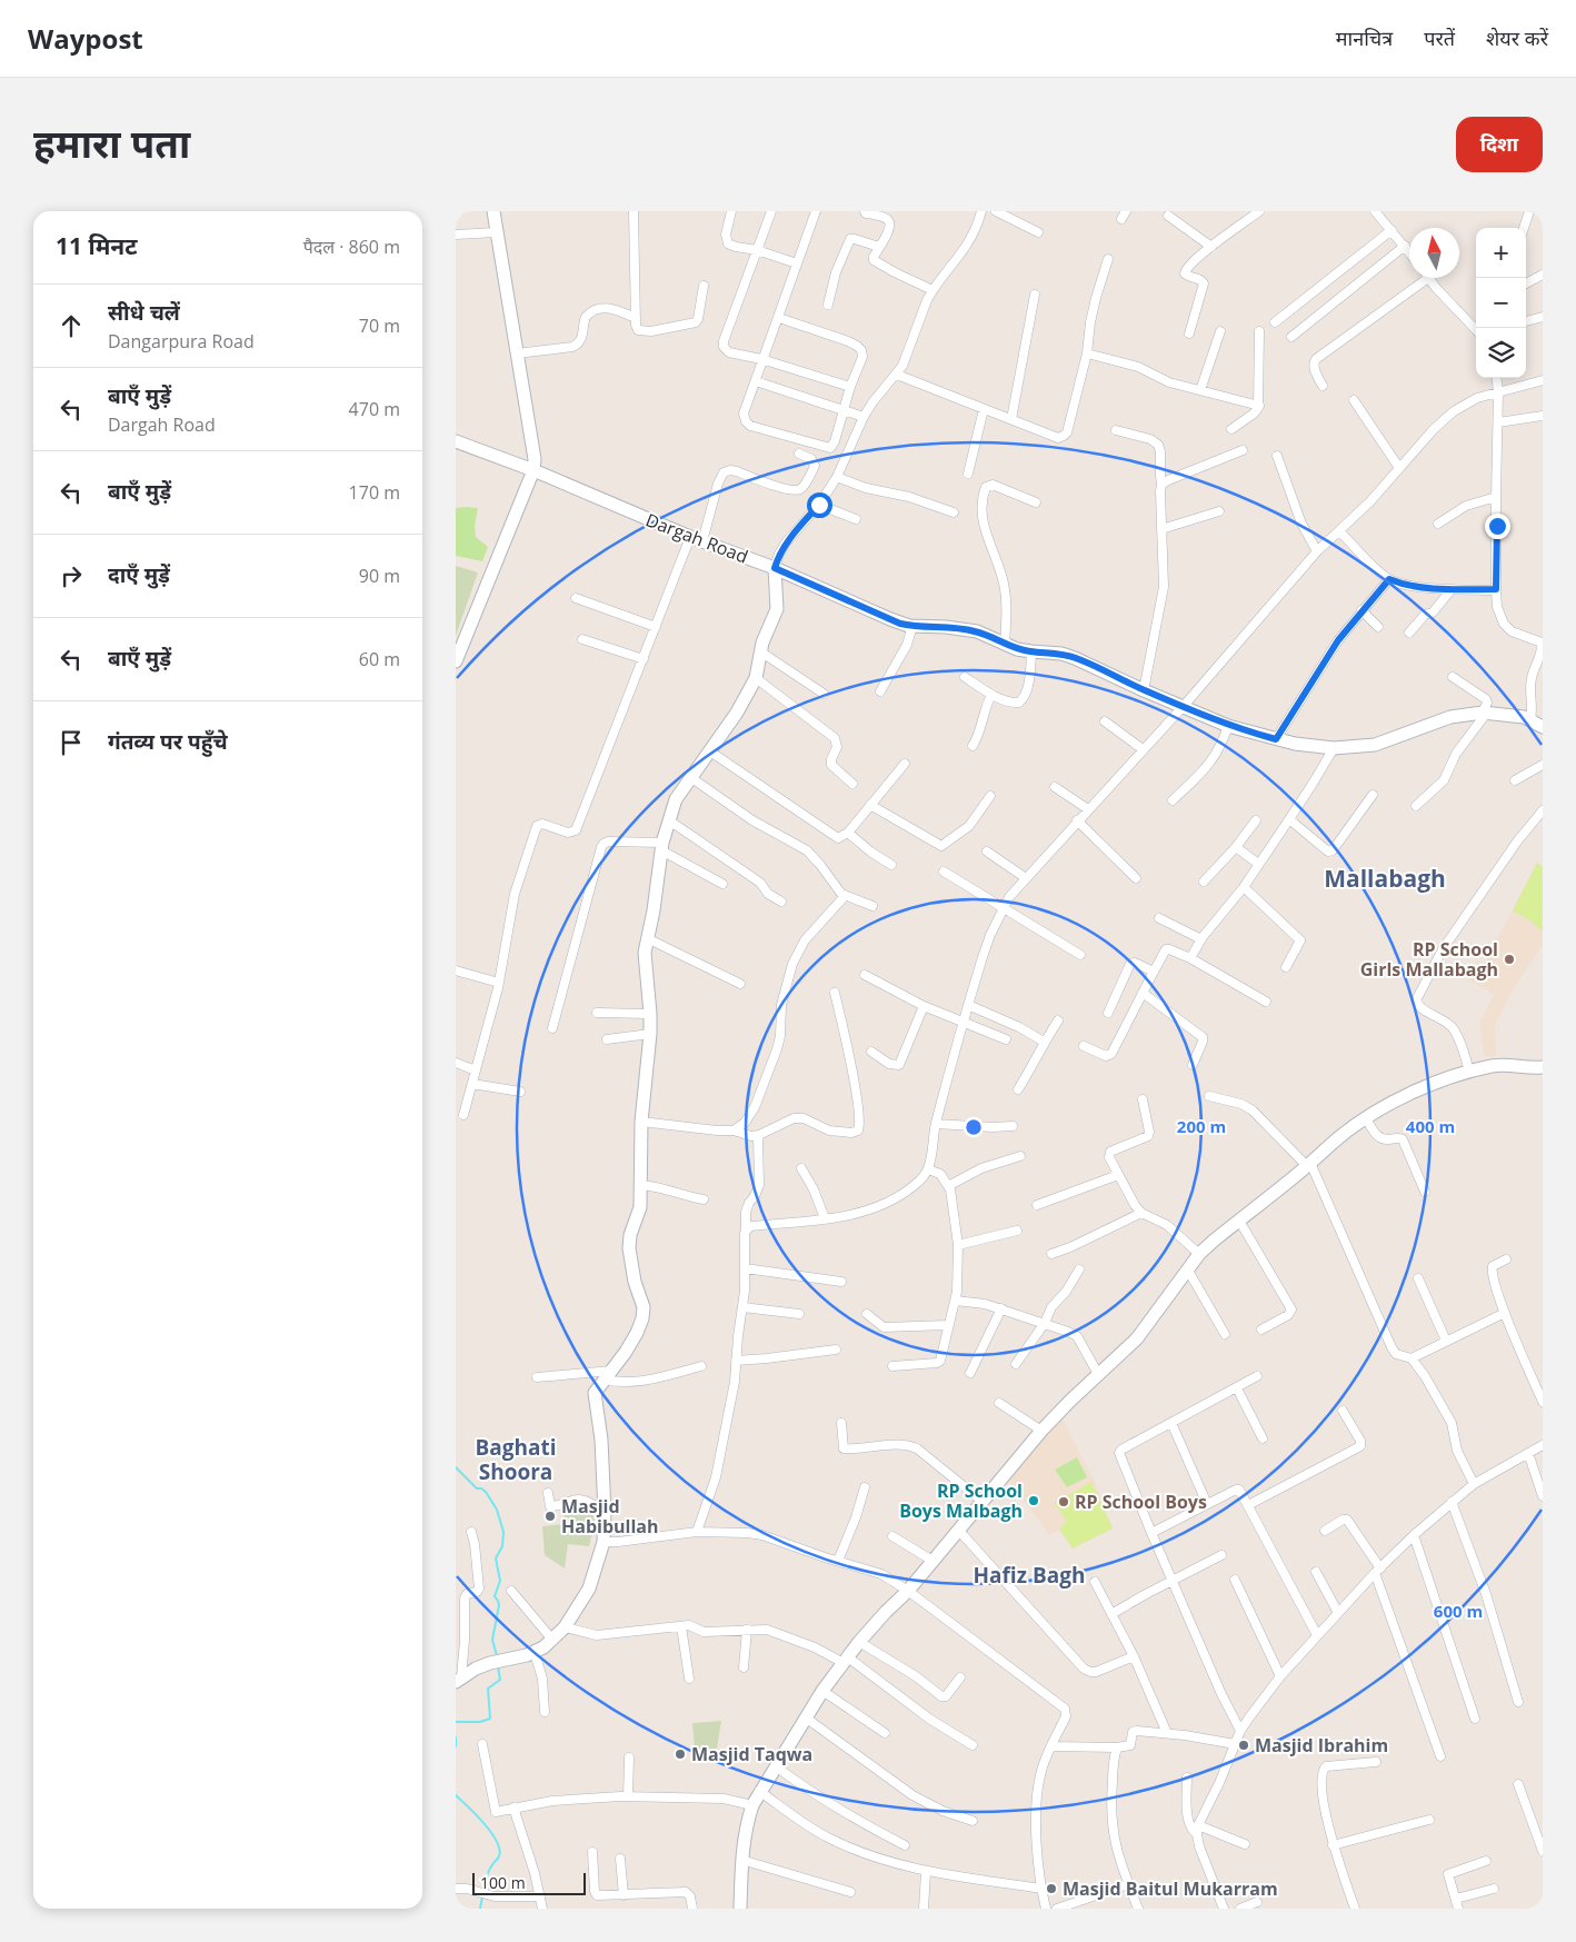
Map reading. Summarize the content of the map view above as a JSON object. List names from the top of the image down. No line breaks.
{"streets":{"street":["Dargah Road"]},"districts":["Mallabagh","Baghati Shoora","Hafiz Bagh"],"places":["RP School Girls Mallabagh","RP School Boys Malbagh","RP School Boys","Masjid Habibullah","Masjid Ibrahim","Masjid Taqwa","Masjid Baitul Mukarram"],"scale_bar":"100 m","north":"top","page":{"header":"Waypost","nav":["मानचित्र","परतें","शेयर करें"],"title":"हमारा पता","buttons":"दिशा","heading":["11 मिनट","पैदल · 860 m"],"map_buttons":["+","−"],"list":[["सीधे चलें","Dangarpura Road","70 m"],["बाएँ मुड़ें","Dargah Road","470 m"],["बाएँ मुड़ें","170 m"],["दाएँ मुड़ें","90 m"],["बाएँ मुड़ें","60 m"],"गंतव्य पर पहुँचे"],"scale":"100 m"},"rings":["200 m","400 m","600 m"]}
